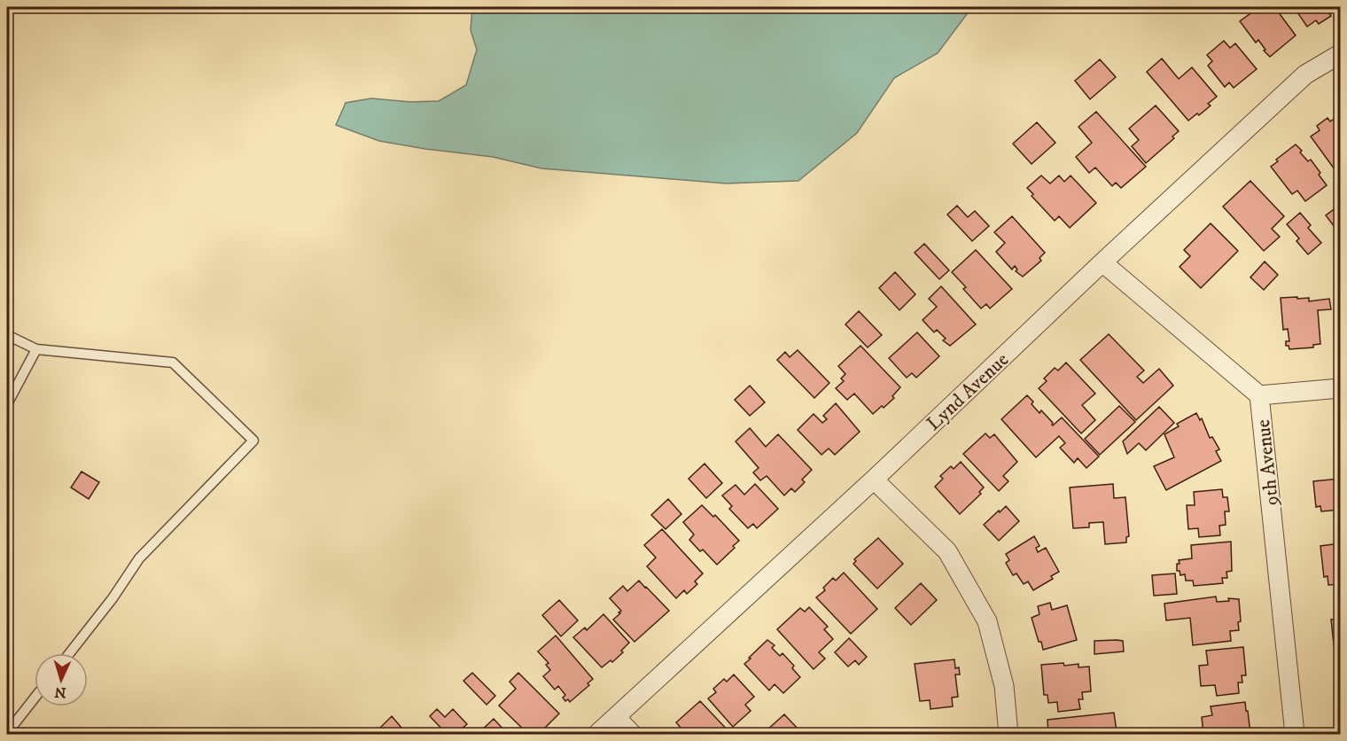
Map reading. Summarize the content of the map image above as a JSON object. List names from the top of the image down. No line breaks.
{"streets":{"street":["Lynd Avenue","9th Avenue"]},"crossings":[["Lynd Avenue","9th Avenue"]],"north":"bottom"}
